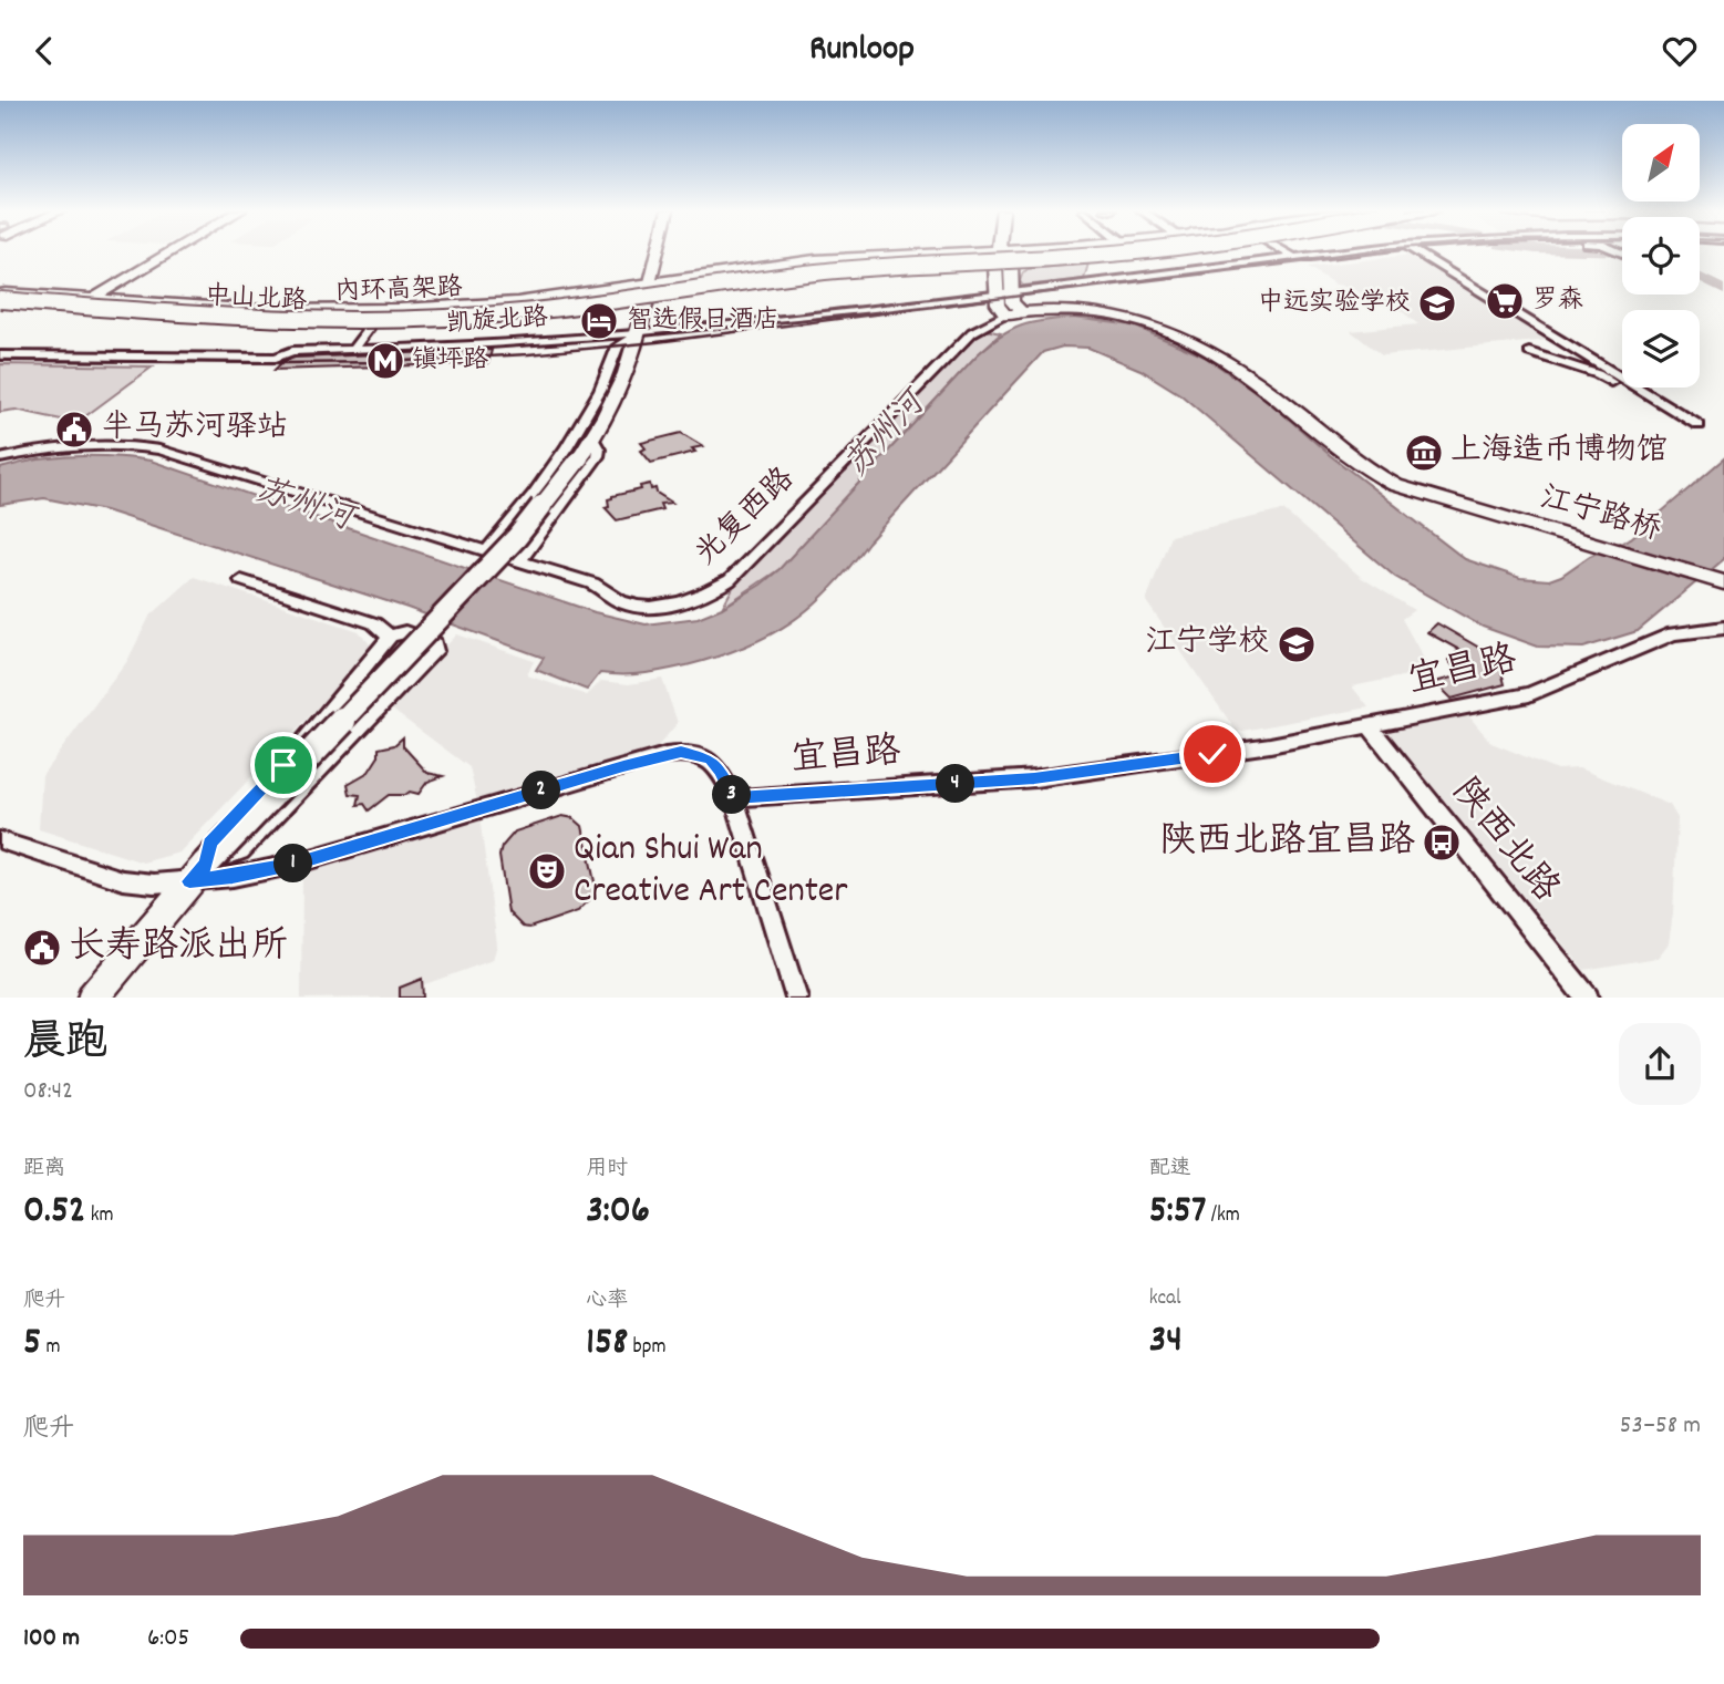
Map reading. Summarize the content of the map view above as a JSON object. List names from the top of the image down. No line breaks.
{"streets":{"highway":["内环高架路"],"main road":["中山北路","江宁路桥","光复西路"],"street":["凯旋北路","宜昌路","陕西北路"]},"crossings":[["内环高架路","中山北路"],["江宁路桥","光复西路"],["宜昌路","陕西北路"]],"water":["苏州河"],"places":{"supermarket":["罗森"],"school or university":["中远实验学校","江宁学校"],"hotel":["智选假日酒店"],"metro station":["镇坪路"],"public building":["半马苏河驿站","长寿路派出所"],"museum":["上海造币博物馆"],"bus stop":["陕西北路宜昌路"],"theatre":["Qian Shui Wan Creative Art Center"]},"north":"top right","page":{"header":"Runloop","pins":["4","2","3","1"],"heading":["晨跑","08:42"],"stats":[["距离","0.52 km"],["用时","3:06"],["配速","5:57 /km"],["爬升","5 m"],["心率","158 bpm"],["kcal","34"]],"chart":["爬升","53–58 m"],"list":[{"name":"100 m","note":"6:05"}]}}
